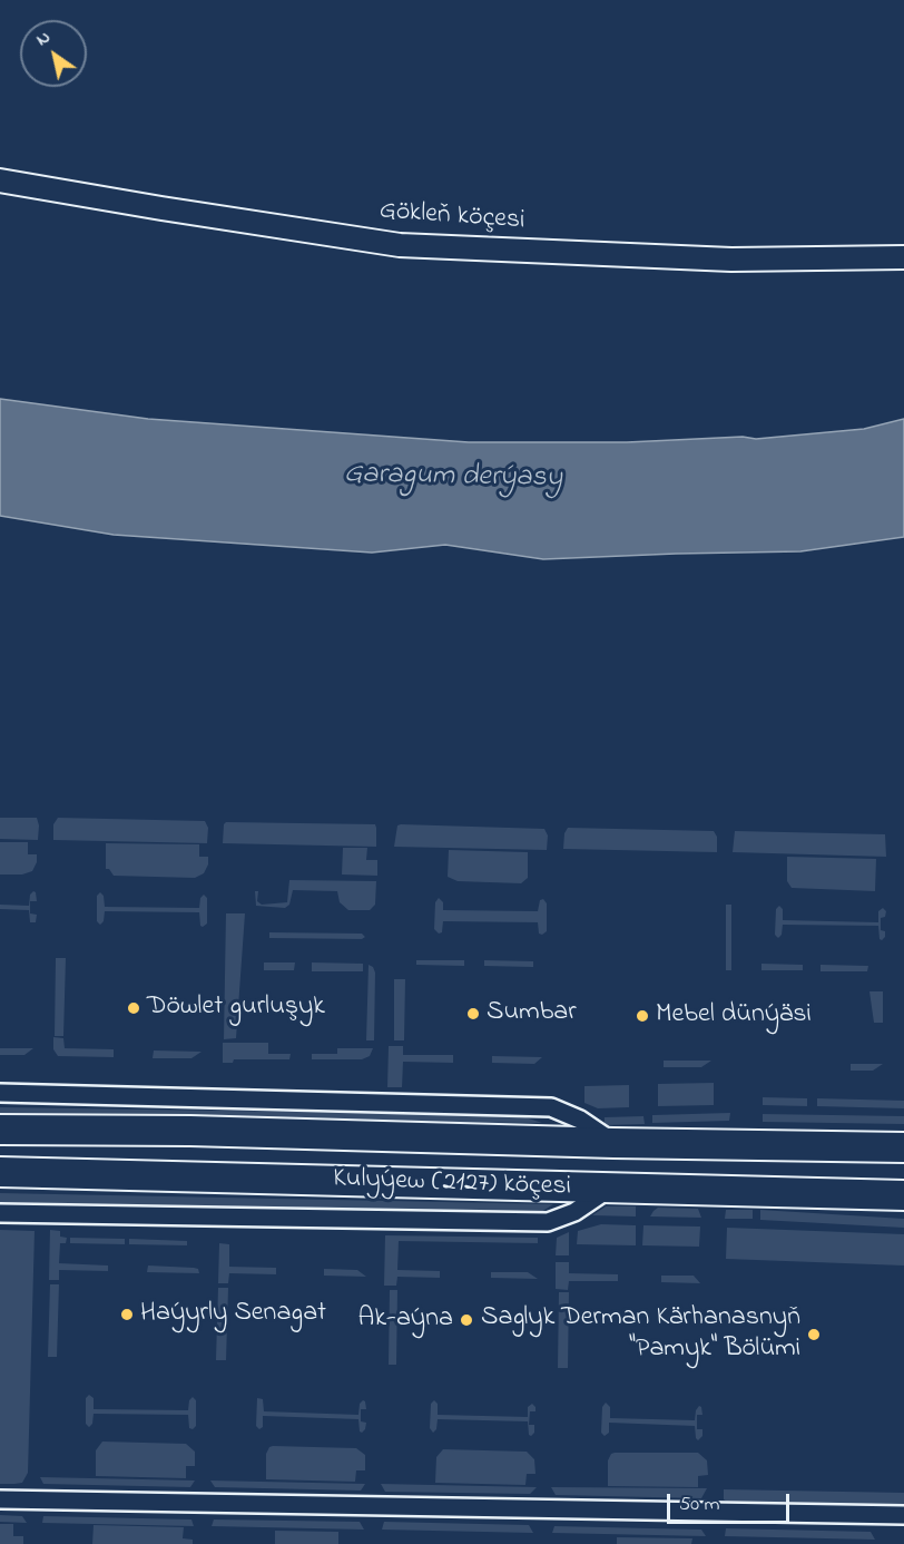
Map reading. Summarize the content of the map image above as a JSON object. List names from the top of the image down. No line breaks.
{"streets":{"highway":["Kulyýew (2127) köçesi"],"street":["Gökleň köçesi"]},"water":["Garagum derýasy"],"places":["Döwlet gurluşyk","Sumbar","Mebel dünýäsi","Haýyrly Senagat","Ak-aýna","Saglyk Derman Kärhanasnyň \"Pamyk\" Bölümi"],"scale_bar":"50 m","north":"top left"}
